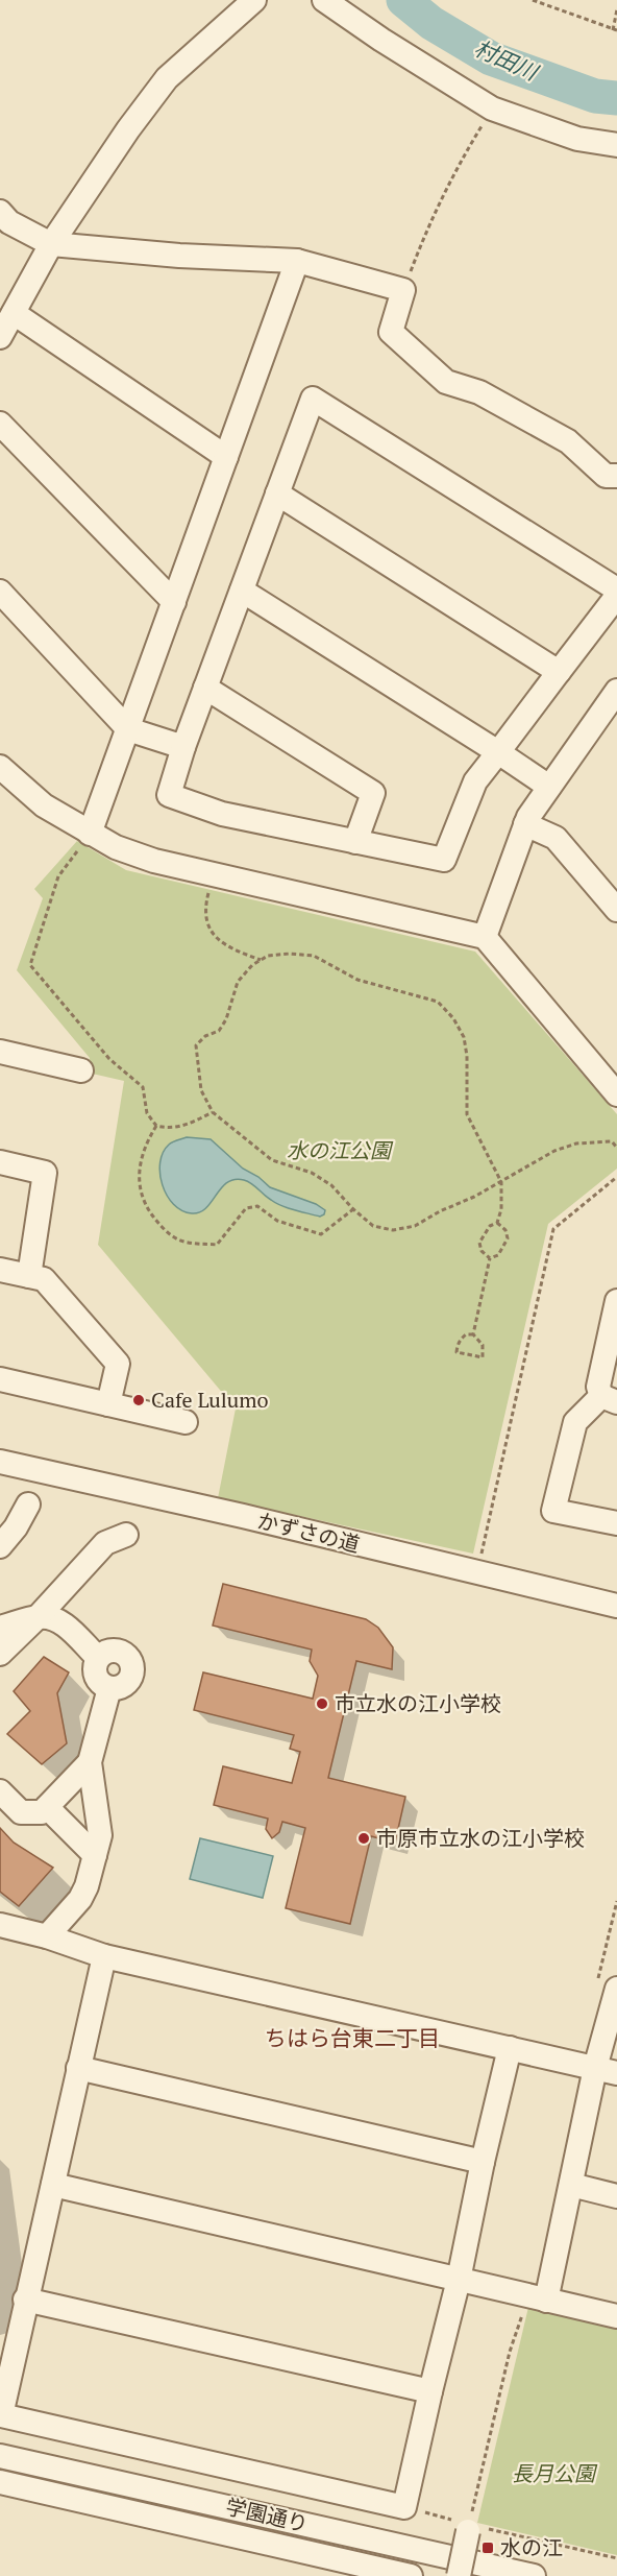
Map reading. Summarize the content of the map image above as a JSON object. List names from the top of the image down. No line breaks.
{"streets":{"street":["かずさの道","学園通り"]},"districts":["ちはら台東二丁目"],"water":["村田川"],"parks":["水の江公園","長月公園"],"places":{"other":["Cafe Lulumo","市立水の江小学校","市原市立水の江小学校"],"transit":["水の江"]}}
